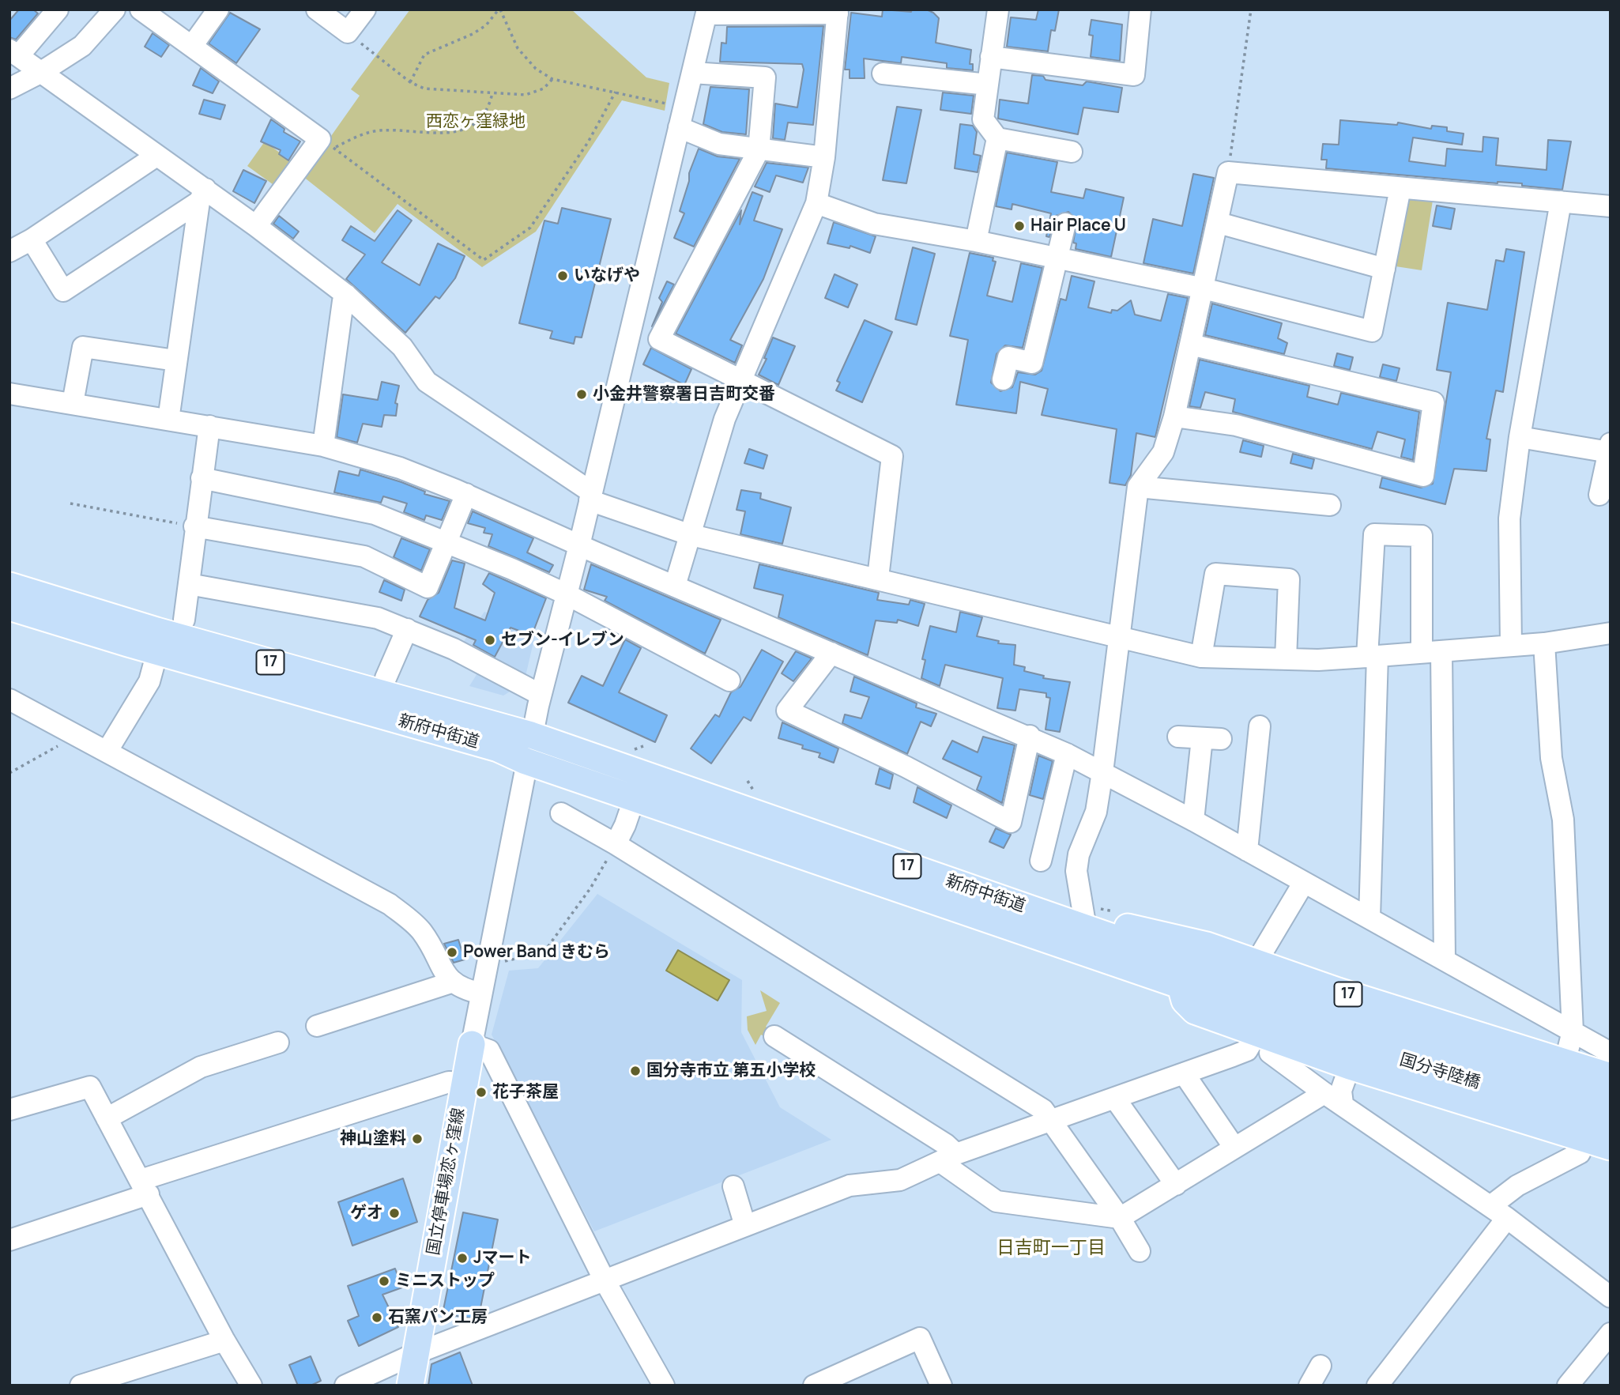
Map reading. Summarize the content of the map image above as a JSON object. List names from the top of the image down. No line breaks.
{"streets":{"main road":["17","新府中街道","国分寺陸橋","国立停車場恋ヶ窪線"]},"crossings":[["17","新府中街道"],["17","国分寺陸橋"],["新府中街道","国分寺陸橋"]],"districts":["日吉町一丁目"],"parks":["西恋ヶ窪緑地"],"places":["Hair Place U","いなげや","小金井警察署日吉町交番","セブン-イレブン","Power Band きむら","国分寺市立 第五小学校","花子茶屋","神山塗料","ゲオ","Jマート","ミニストップ","石窯パン工房"]}
